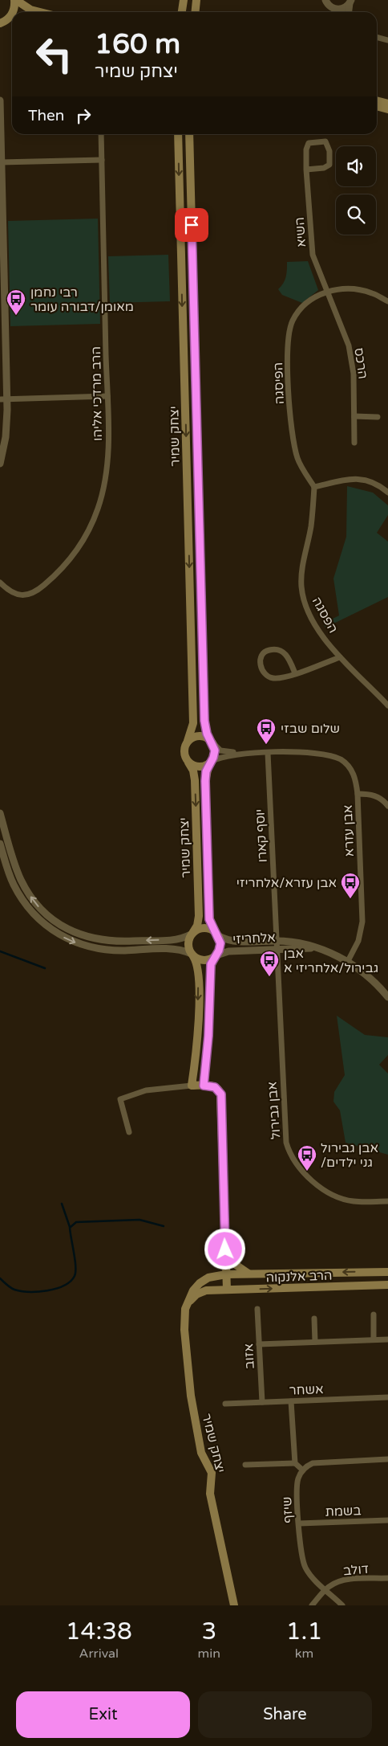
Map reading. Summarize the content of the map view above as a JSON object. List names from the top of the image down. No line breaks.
{"streets":{"main road":["יצחק שמיר","הרב אלנקוה"],"street":["השיא","הרכס","הפיסגה","הרב מרדכי אליהו","הפסגה","אבן עזרא","יוסף קארו","אלחריזי","אבן גבירול","אזוב","אשחר","שיזף","בשמת","דולב"]},"crossings":[["השיא","הרכס"],["השיא","הפיסגה"],["הרכס","הפיסגה"],["הפיסגה","הפסגה"],["יצחק שמיר","אלחריזי"],["יצחק שמיר","הרב אלנקוה"],["אבן עזרא","אלחריזי"],["יוסף קארו","אלחריזי"],["יוסף קארו","אבן גבירול"],["אלחריזי","אבן גבירול"],["אזוב","אשחר"],["שיזף","בשמת"],["שיזף","דולב"]],"places":{"bus stop":["רבי נחמן מאומן/דבורה עומר","שלום שבזי","אבן עזרא/אלחריזי","אבן גבירול/אלחריזי א","אבן גבירול /גני ילדים"]},"page":{"turn":["160 m","יצחק שמיר"],"then":"Then","eta":["14:38","Arrival","3","min","1.1","km"],"buttons":["Exit","Share"]}}
